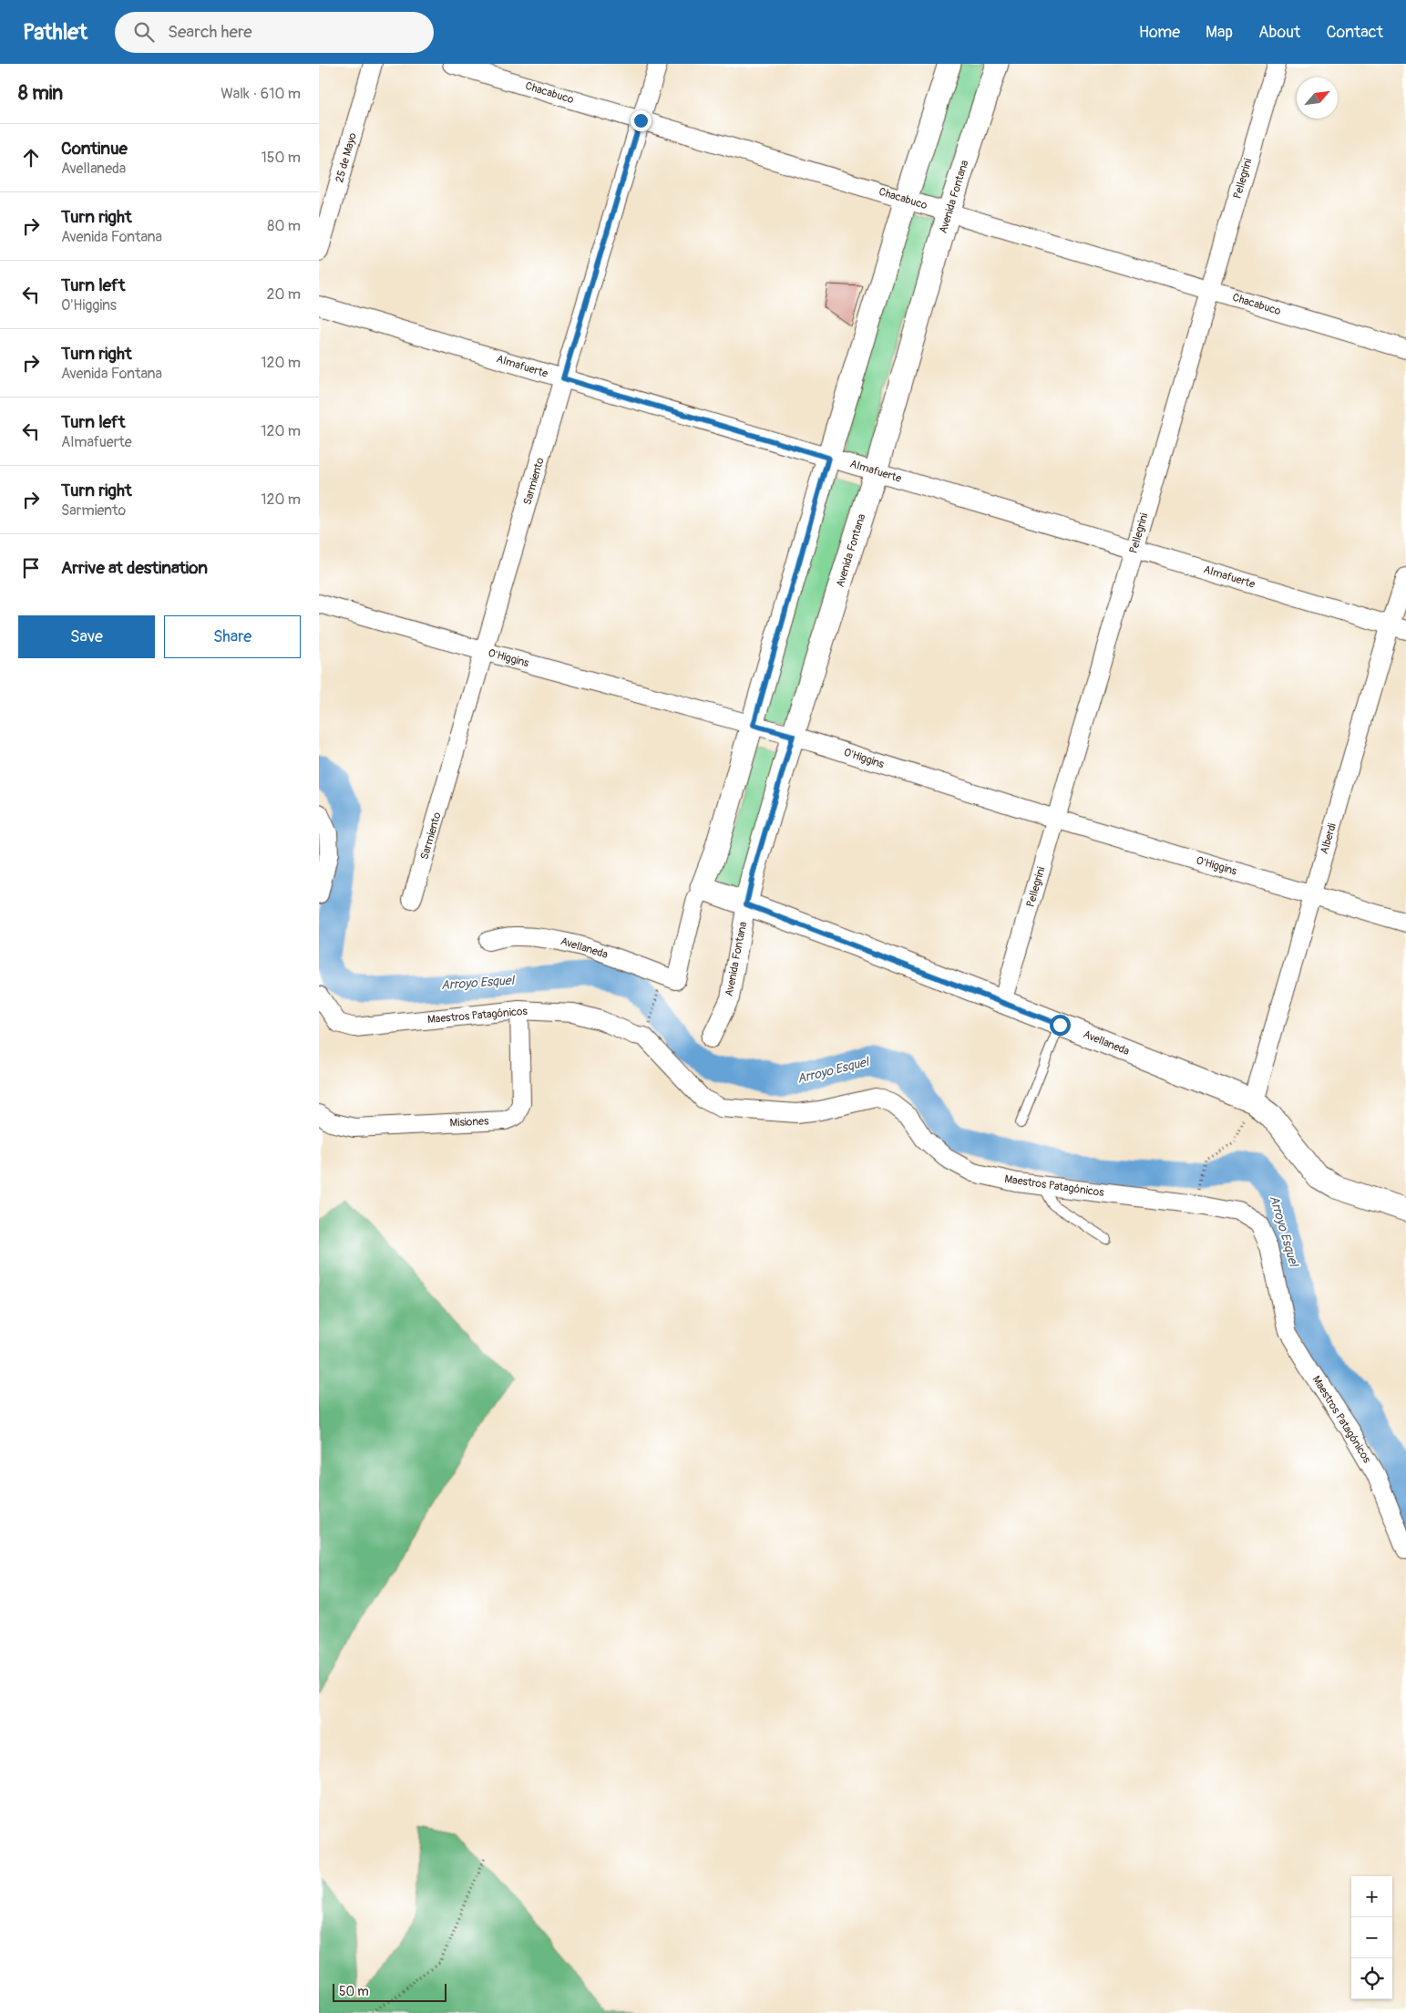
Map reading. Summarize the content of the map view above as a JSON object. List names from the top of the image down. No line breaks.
{"streets":{"street":["Chacabuco","25 de Mayo","Pellegrini","Avenida Fontana","Almafuerte","Sarmiento","O'Higgins","Alberdi","Avellaneda","Maestros Patagónicos","Misiones"]},"crossings":[["Chacabuco","Pellegrini"],["Chacabuco","Avenida Fontana"],["Chacabuco","Sarmiento"],["Pellegrini","Almafuerte"],["Pellegrini","O'Higgins"],["Pellegrini","Avellaneda"],["Avenida Fontana","Almafuerte"],["Avenida Fontana","O'Higgins"],["Avenida Fontana","Avellaneda"],["Almafuerte","Sarmiento"],["Almafuerte","Alberdi"],["Sarmiento","O'Higgins"],["O'Higgins","Alberdi"],["Alberdi","Avellaneda"],["Maestros Patagónicos","Misiones"]],"water":["Arroyo Esquel"],"scale_bar":"50 m","north":"top right","page":{"header":"Pathlet","search":"Search here","nav":["Home","Map","About","Contact"],"heading":["8 min","Walk · 610 m"],"list":[["Continue","Avellaneda","150 m"],["Turn right","Avenida Fontana","80 m"],["Turn left","O'Higgins","20 m"],["Turn right","Avenida Fontana","120 m"],["Turn left","Almafuerte","120 m"],["Turn right","Sarmiento","120 m"],"Arrive at destination"],"buttons":["Save","Share"],"map_buttons":["+","−"],"scale":"50 m"}}
